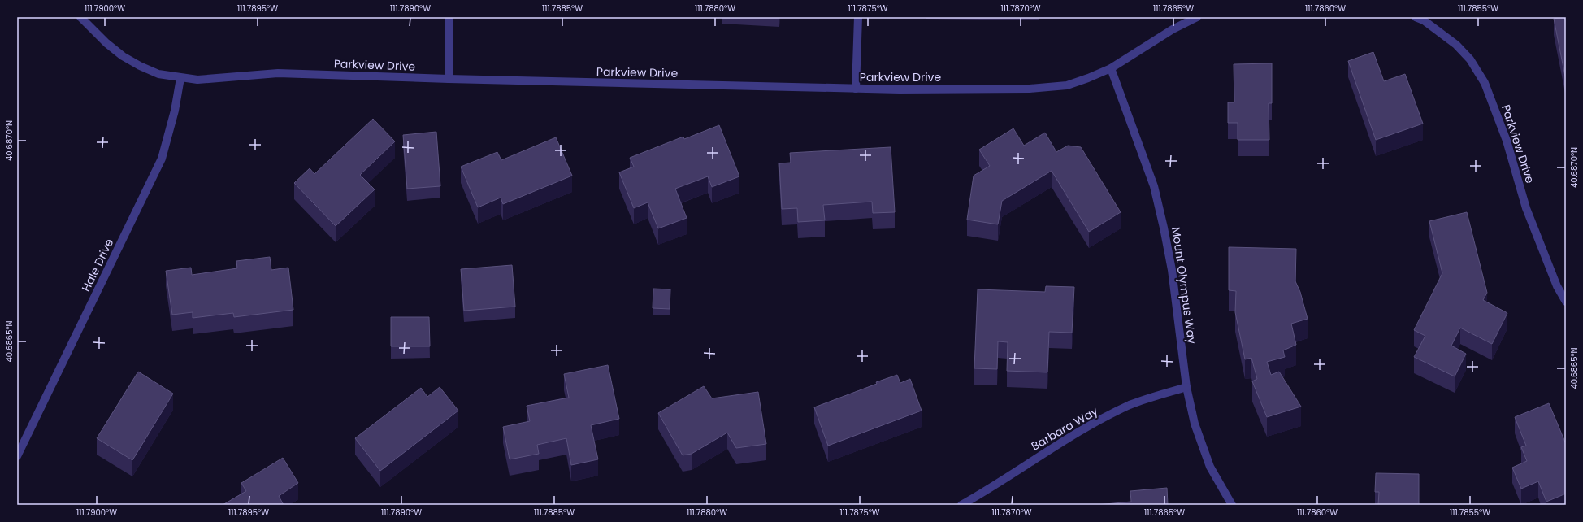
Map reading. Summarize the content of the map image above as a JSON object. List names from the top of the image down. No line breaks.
{"streets":{"street":["Parkview Drive","Hale Drive","Mount Olympus Way","Barbara Way"]},"crossings":[["Parkview Drive","Hale Drive"],["Parkview Drive","Mount Olympus Way"],["Mount Olympus Way","Barbara Way"]],"coordinates":["111.7900°W","111.7895°W","111.7890°W","111.7885°W","111.7880°W","111.7875°W","111.7870°W","111.7865°W","111.7860°W","111.7855°W","40.6870°N","40.6865°N"]}
